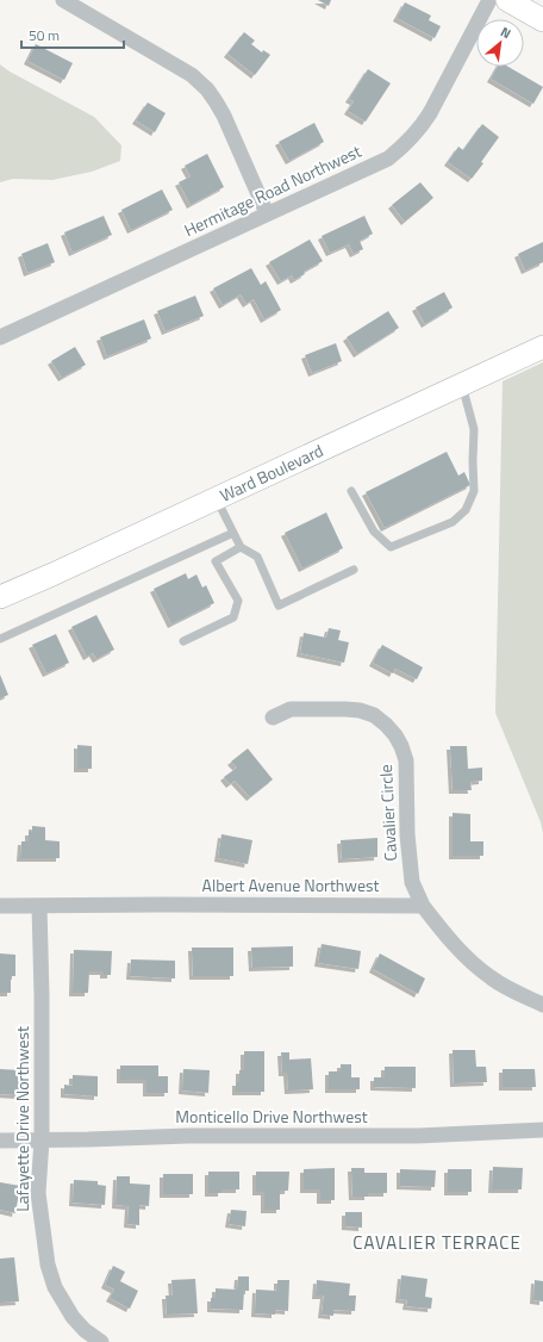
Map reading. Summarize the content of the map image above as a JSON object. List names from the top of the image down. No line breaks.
{"streets":{"main road":["Ward Boulevard"],"street":["Hermitage Road Northwest","Cavalier Circle","Albert Avenue Northwest","Monticello Drive Northwest","Lafayette Drive Northwest"]},"crossings":[["Cavalier Circle","Albert Avenue Northwest"],["Albert Avenue Northwest","Lafayette Drive Northwest"],["Monticello Drive Northwest","Lafayette Drive Northwest"]],"districts":["CAVALIER TERRACE"],"scale_bar":"50 m","north":"top right"}
